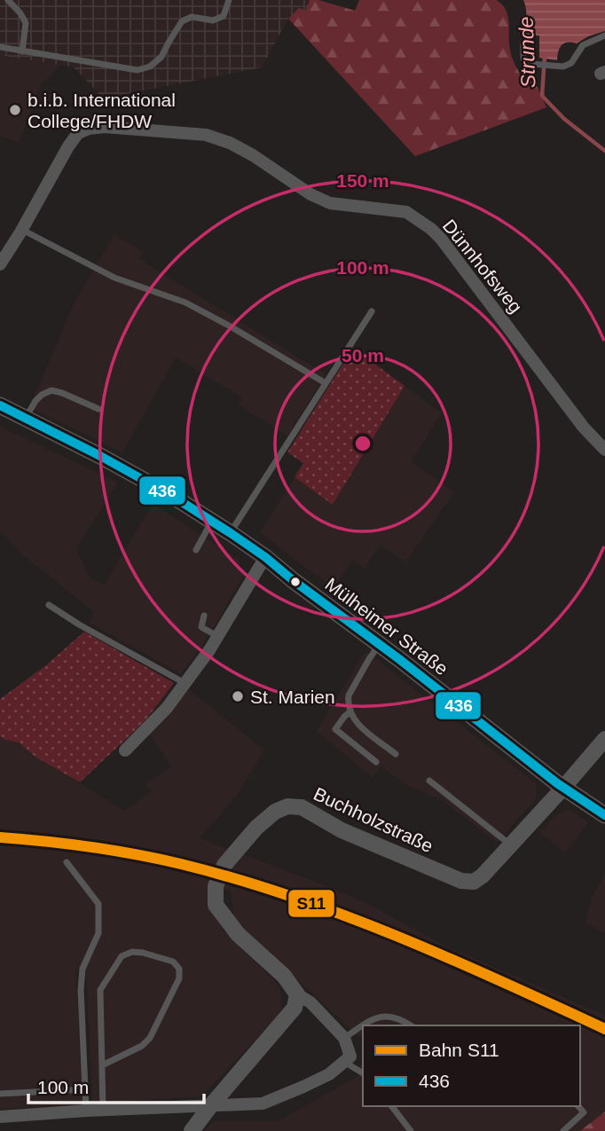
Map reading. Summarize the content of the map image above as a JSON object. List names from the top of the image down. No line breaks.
{"streets":{"main road":["Mülheimer Straße"],"street":["Dünnhofsweg","Buchholzstraße"]},"crossings":[["Mülheimer Straße","Buchholzstraße"]],"water":["Strunde"],"places":["b.i.b. International College/FHDW","St. Marien"],"lines":["transit line 436","rail line S11"],"legend":["Bahn S11","436"],"scale_bar":"100 m","rings":["150 m","100 m","50 m"]}
